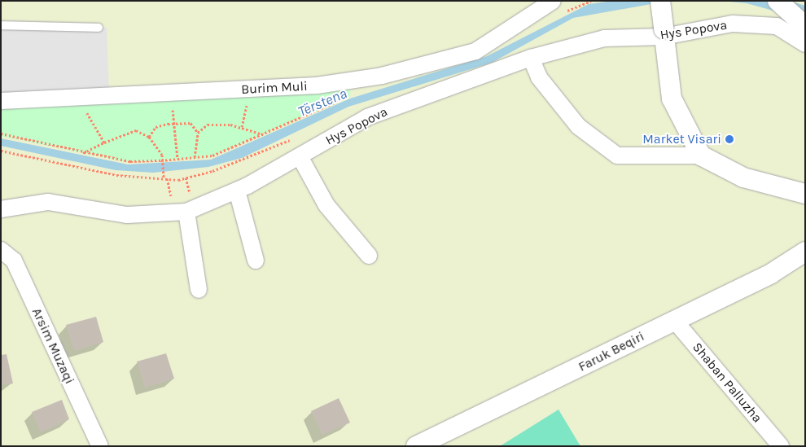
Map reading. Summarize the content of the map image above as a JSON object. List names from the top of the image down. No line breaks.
{"streets":{"street":["Hys Popova","Burim Muli","Arsim Muzaqi","Faruk Beqiri","Shaban Palluzha"]},"crossings":[["Faruk Beqiri","Shaban Palluzha"]],"water":["Tërstena"],"places":["Market Visari"]}
